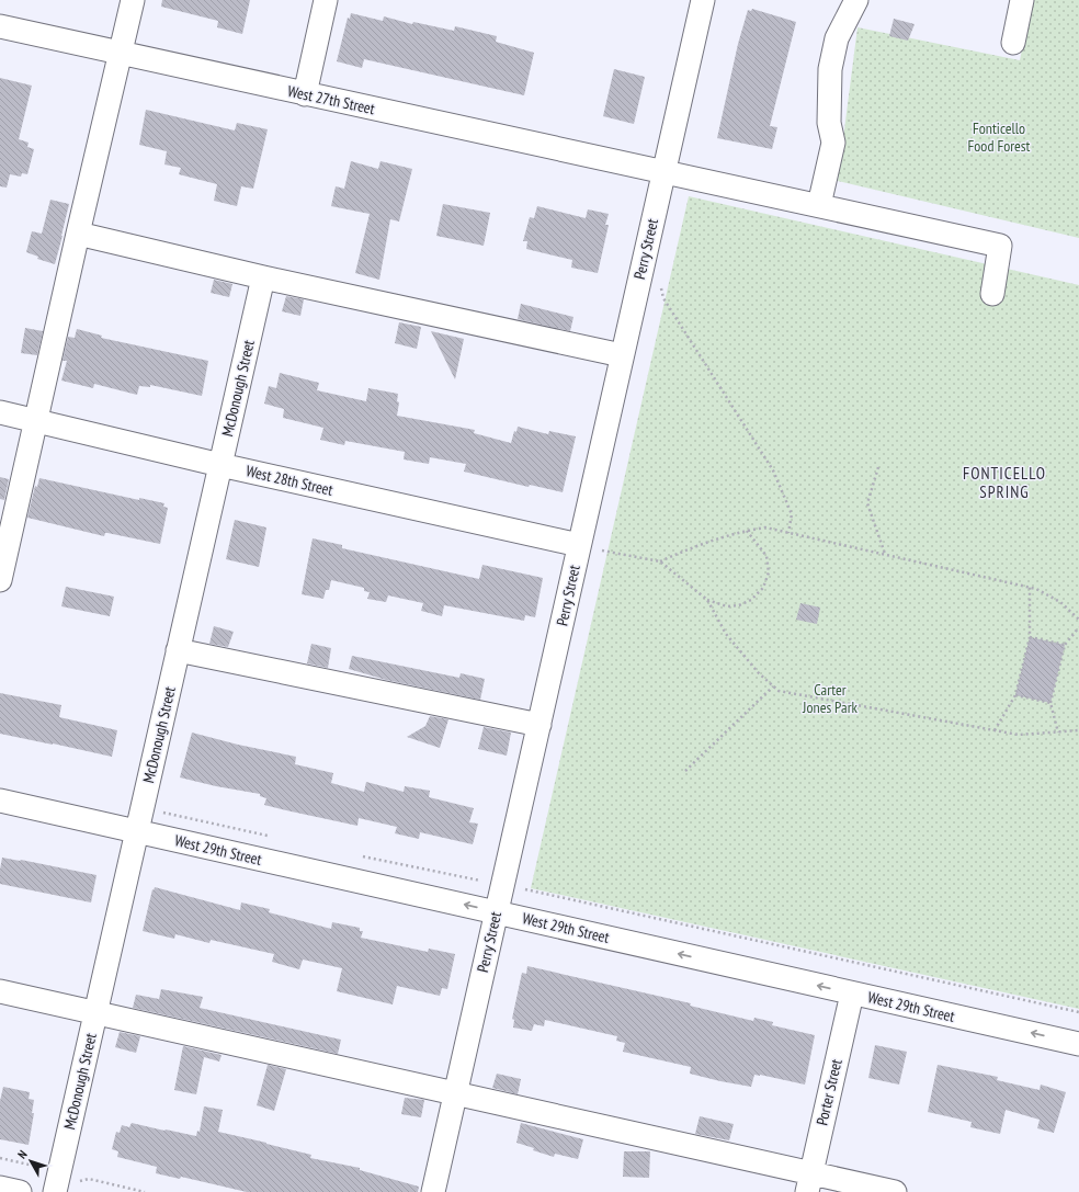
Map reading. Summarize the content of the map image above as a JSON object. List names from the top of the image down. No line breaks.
{"streets":{"street":["West 27th Street","Perry Street","McDonough Street","West 28th Street","West 29th Street","Porter Street"]},"crossings":[["West 27th Street","Perry Street"],["Perry Street","West 28th Street"],["Perry Street","West 29th Street"],["McDonough Street","West 28th Street"],["McDonough Street","West 29th Street"],["West 29th Street","Porter Street"]],"districts":["FONTICELLO SPRING"],"parks":["Fonticello Food Forest","Carter Jones Park"],"north":"top left"}
